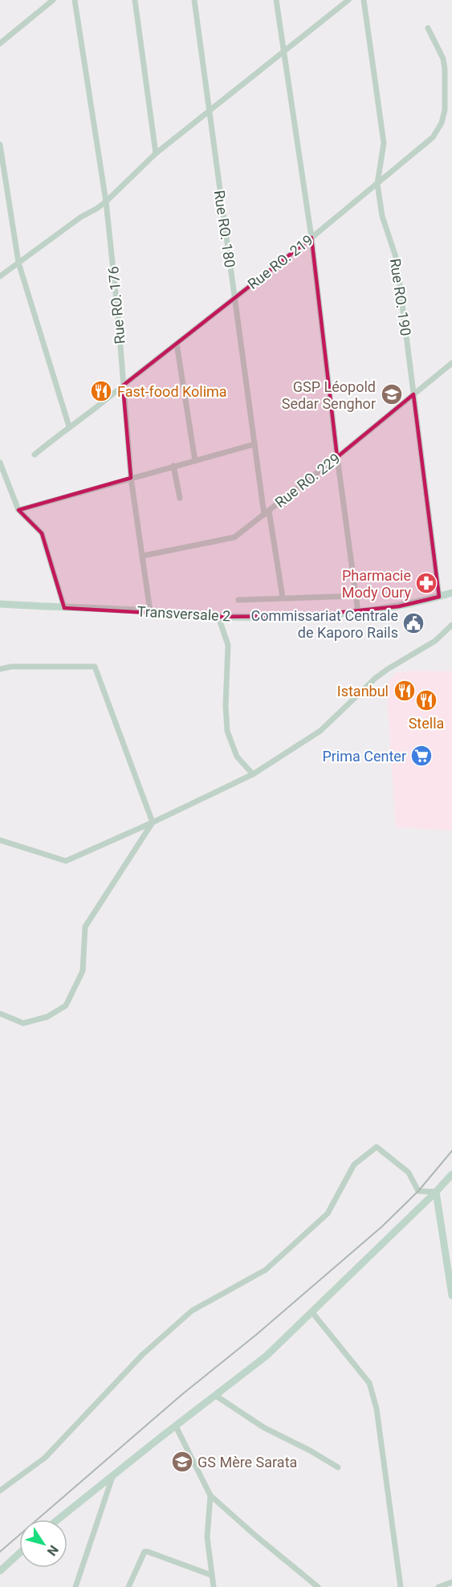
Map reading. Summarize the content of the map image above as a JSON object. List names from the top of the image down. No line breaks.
{"streets":{"street":["Rue RO. 180","Rue RO. 219","Rue RO. 190","Rue RO. 176","Rue RO. 229","Transversale 2"]},"crossings":[["Rue RO. 180","Rue RO. 219"],["Rue RO. 180","Rue RO. 229"],["Rue RO. 219","Rue RO. 190"],["Rue RO. 219","Rue RO. 176"],["Rue RO. 190","Rue RO. 229"],["Rue RO. 190","Transversale 2"],["Rue RO. 176","Rue RO. 229"],["Rue RO. 176","Transversale 2"]],"places":{"restaurant":["Fast-food Kolima","Istanbul","Stella"],"school or university":["GSP Léopold Sedar Senghor","GS Mère Sarata"],"pharmacy":["Pharmacie Mody Oury"],"public building":["Commissariat Centrale de Kaporo Rails"],"supermarket":["Prima Center"]},"north":"bottom right"}
